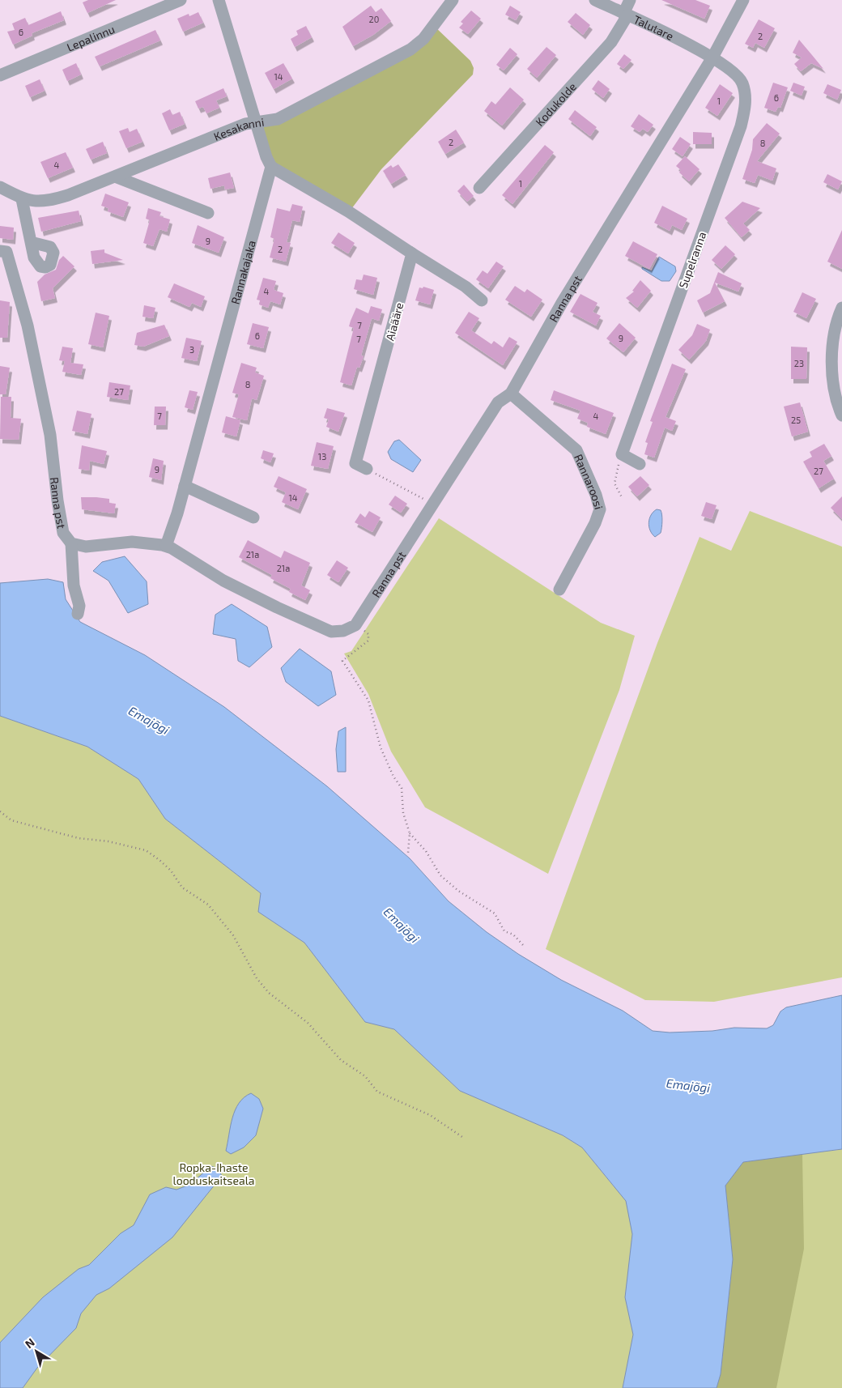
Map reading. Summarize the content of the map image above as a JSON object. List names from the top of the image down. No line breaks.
{"streets":{"street":["Talutare","Lepalinnu","Kodukolde","Kesakanni","Supelranna","Rannakajaka","Ranna pst","Aiaääre","Rannaroosi"]},"crossings":[["Talutare","Kodukolde"],["Talutare","Supelranna"],["Talutare","Ranna pst"],["Supelranna","Ranna pst"],["Rannakajaka","Ranna pst"],["Ranna pst","Rannaroosi"]],"water":["Emajõgi"],"parks":["Ropka-Ihaste looduskaitseala"],"house_numbers":["20","6","2","14","6","1","2","8","4","1","9","2","4","7","6","9","7","3","23","8","27","7","4","25","13","9","27","14","21a","21a"],"north":"top left"}
